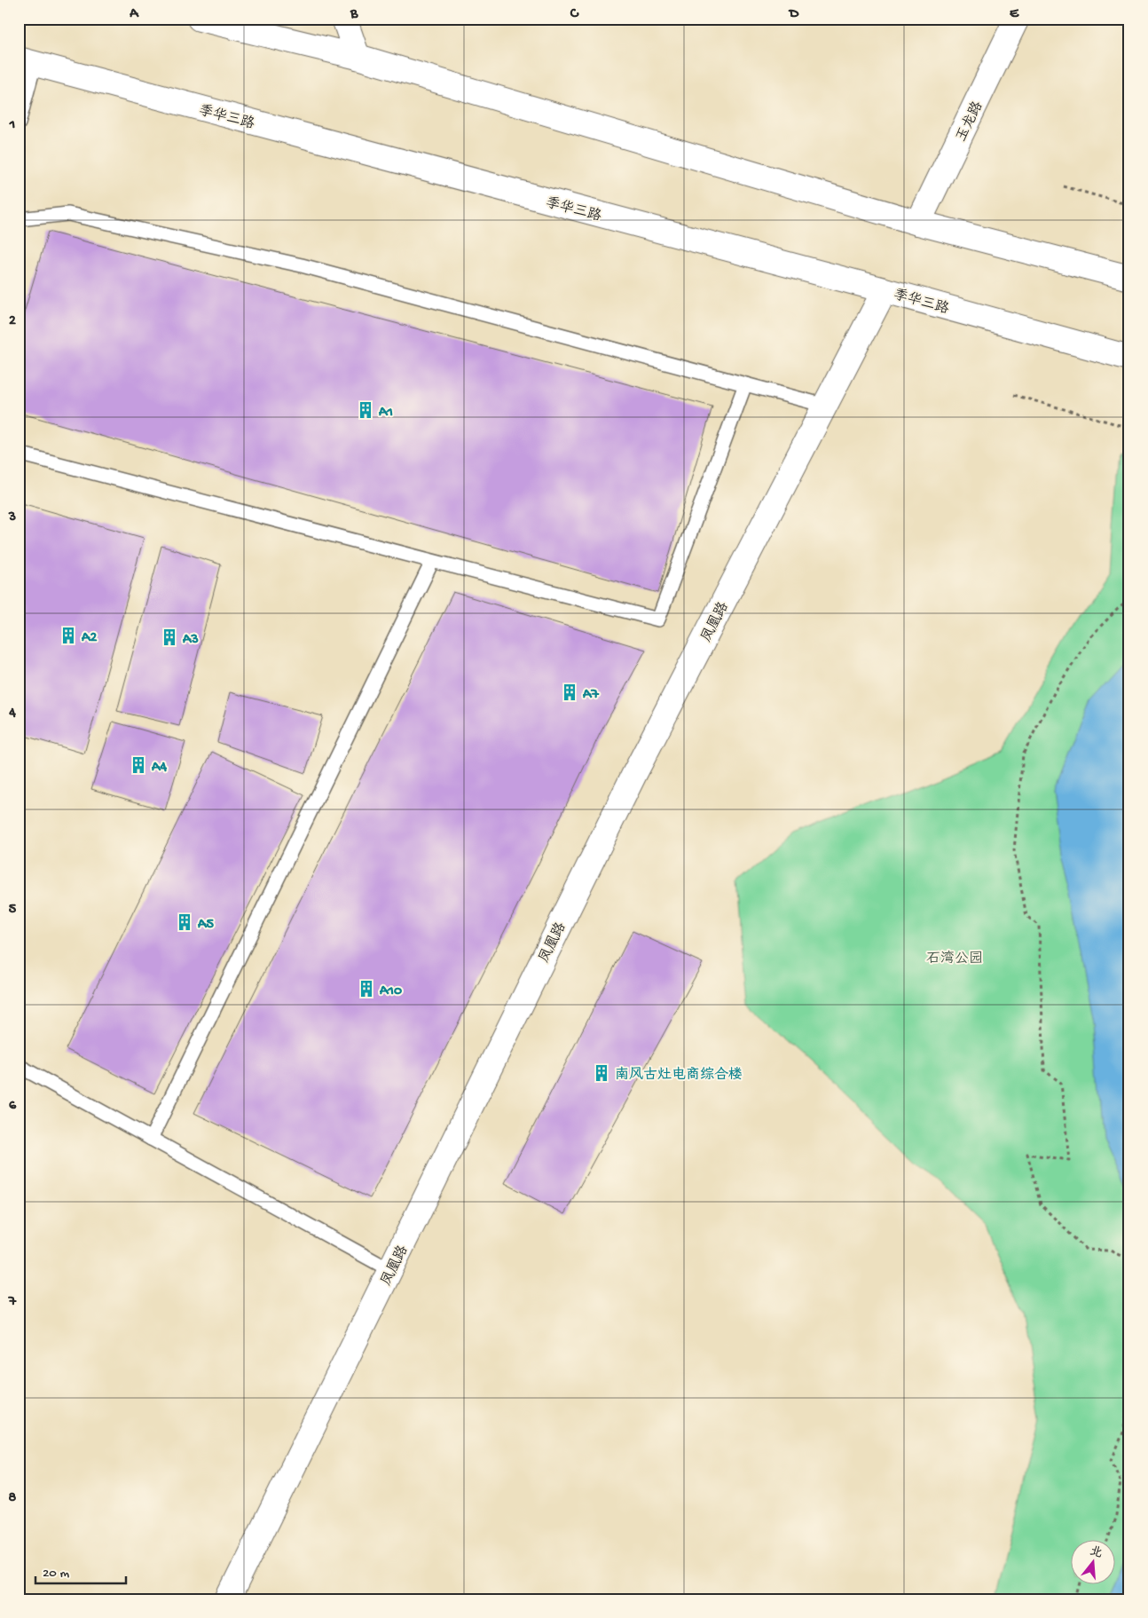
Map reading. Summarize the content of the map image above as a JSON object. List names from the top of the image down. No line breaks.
{"streets":{"main road":["季华三路","玉龙路","凤凰路"]},"crossings":[["季华三路","凤凰路"]],"parks":["石湾公园"],"places":{"building":["A1","A2","A3","A7","A4","A5","A10","南风古灶电商综合楼"]},"scale_bar":"20 m","north":"top","grid":{"columns":["A","B","C","D","E"],"rows":["1","2","3","4","5","6","7","8"]}}
